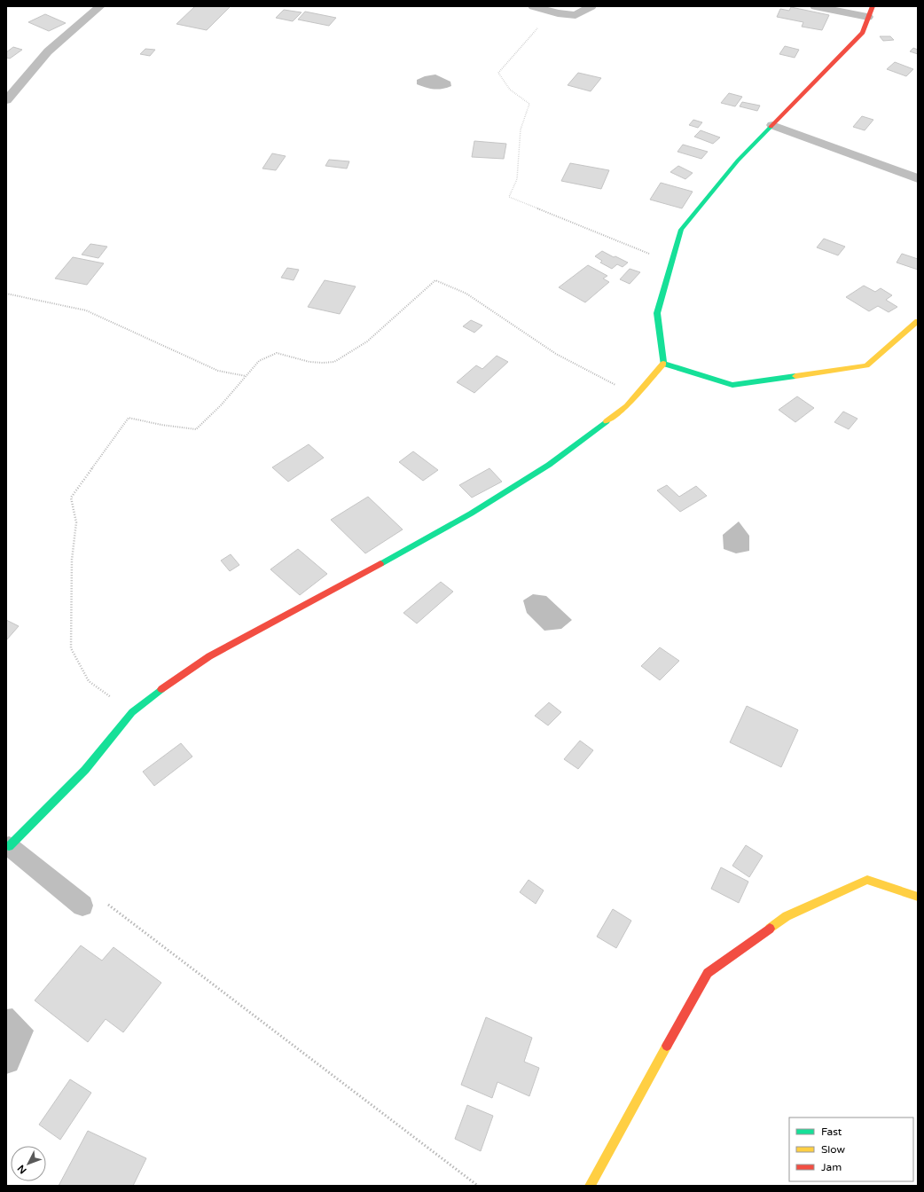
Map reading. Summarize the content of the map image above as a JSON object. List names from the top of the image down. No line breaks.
{"legend":["Fast","Slow","Jam"],"north":"bottom left"}
